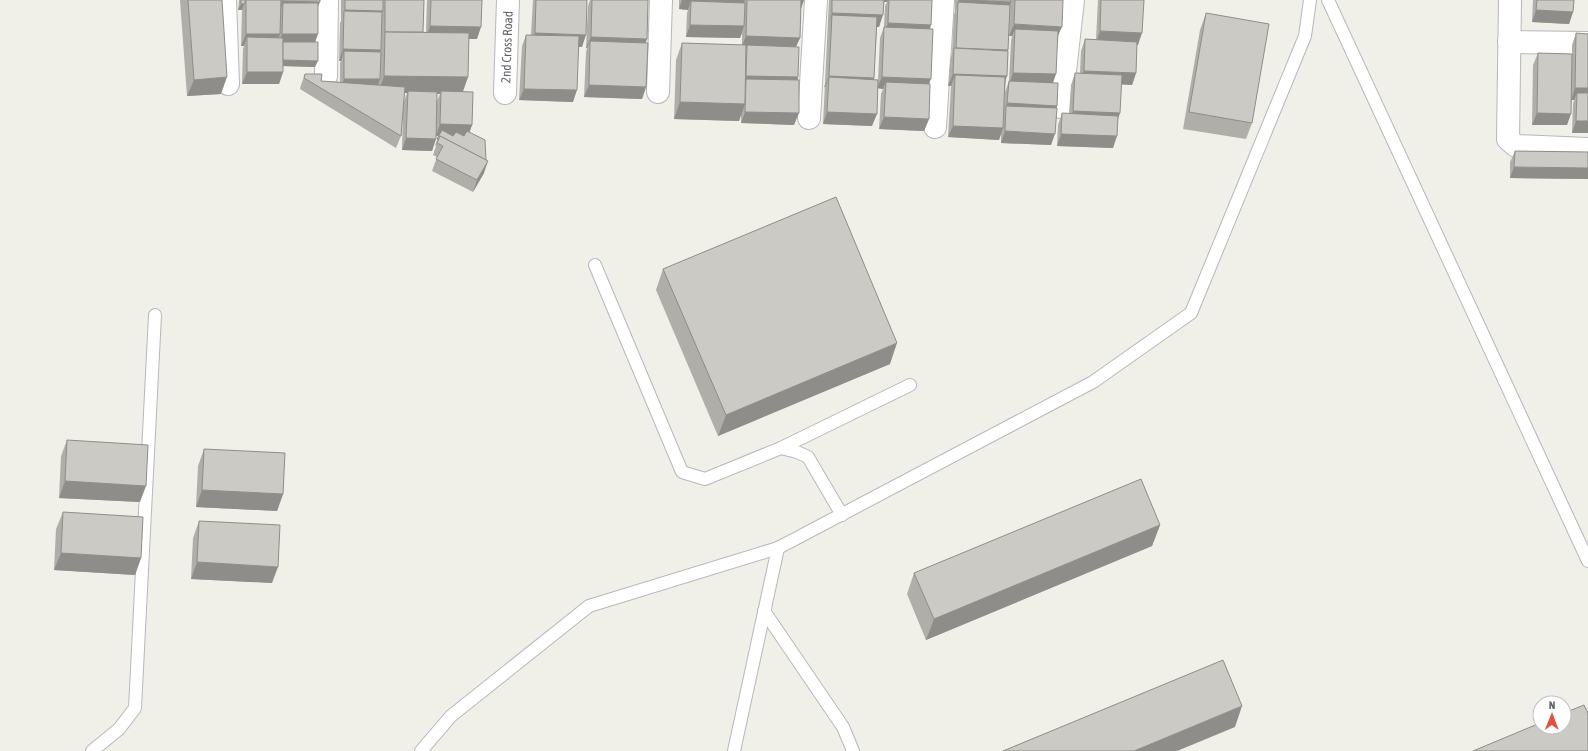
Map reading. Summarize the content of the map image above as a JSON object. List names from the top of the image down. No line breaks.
{"streets":{"street":["2nd Cross Road"]},"north":"top"}
